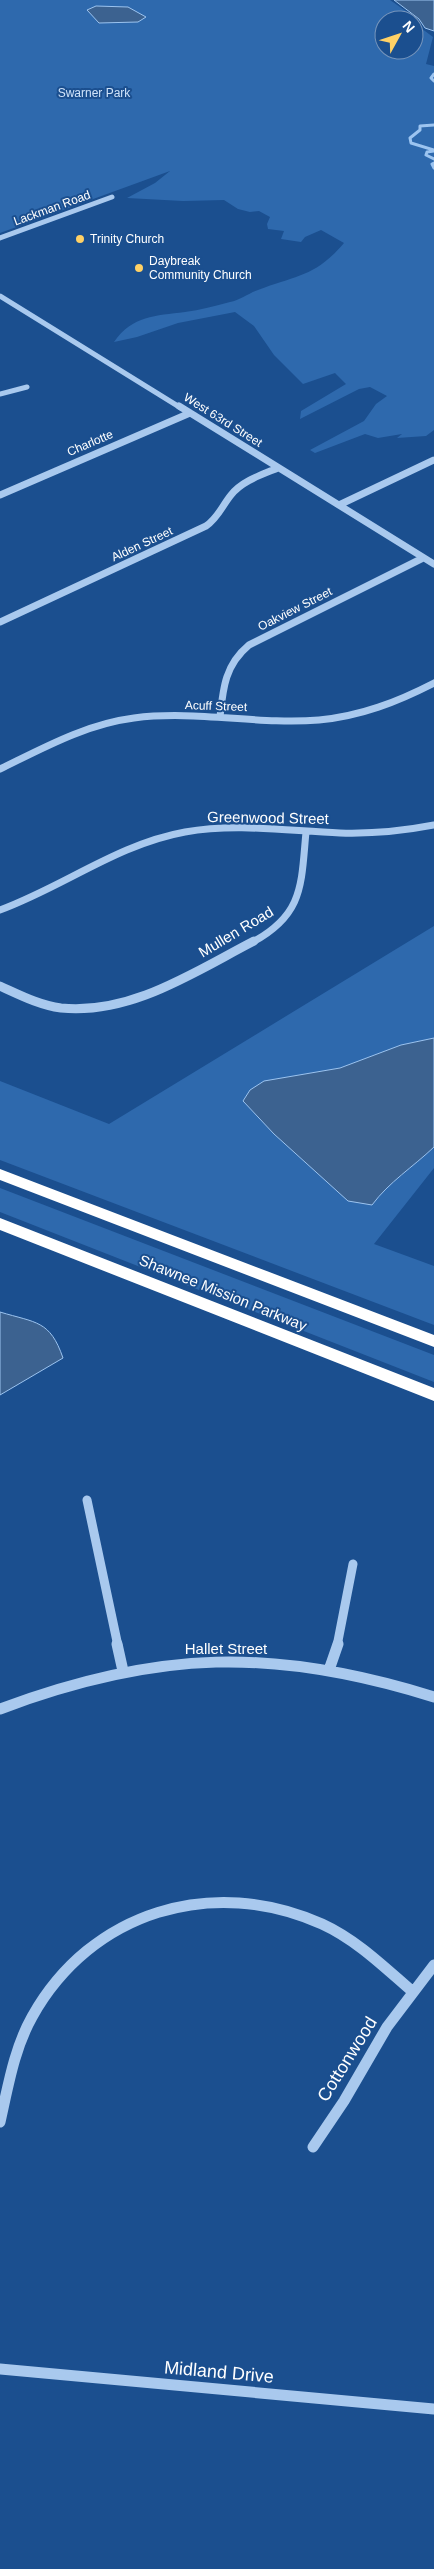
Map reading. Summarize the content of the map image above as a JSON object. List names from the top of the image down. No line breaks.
{"streets":{"highway":["Shawnee Mission Parkway"],"street":["Lackman Road","West 63rd Street","Charlotte","Alden Street","Oakview Street","Acuff Street","Greenwood Street","Mullen Road","Hallet Street","Cottonwood","Midland Drive"]},"crossings":[["West 63rd Street","Charlotte"],["West 63rd Street","Alden Street"],["West 63rd Street","Oakview Street"],["Oakview Street","Acuff Street"],["Greenwood Street","Mullen Road"]],"parks":["Swarner Park"],"places":["Trinity Church","Daybreak Community Church"],"north":"top right"}
